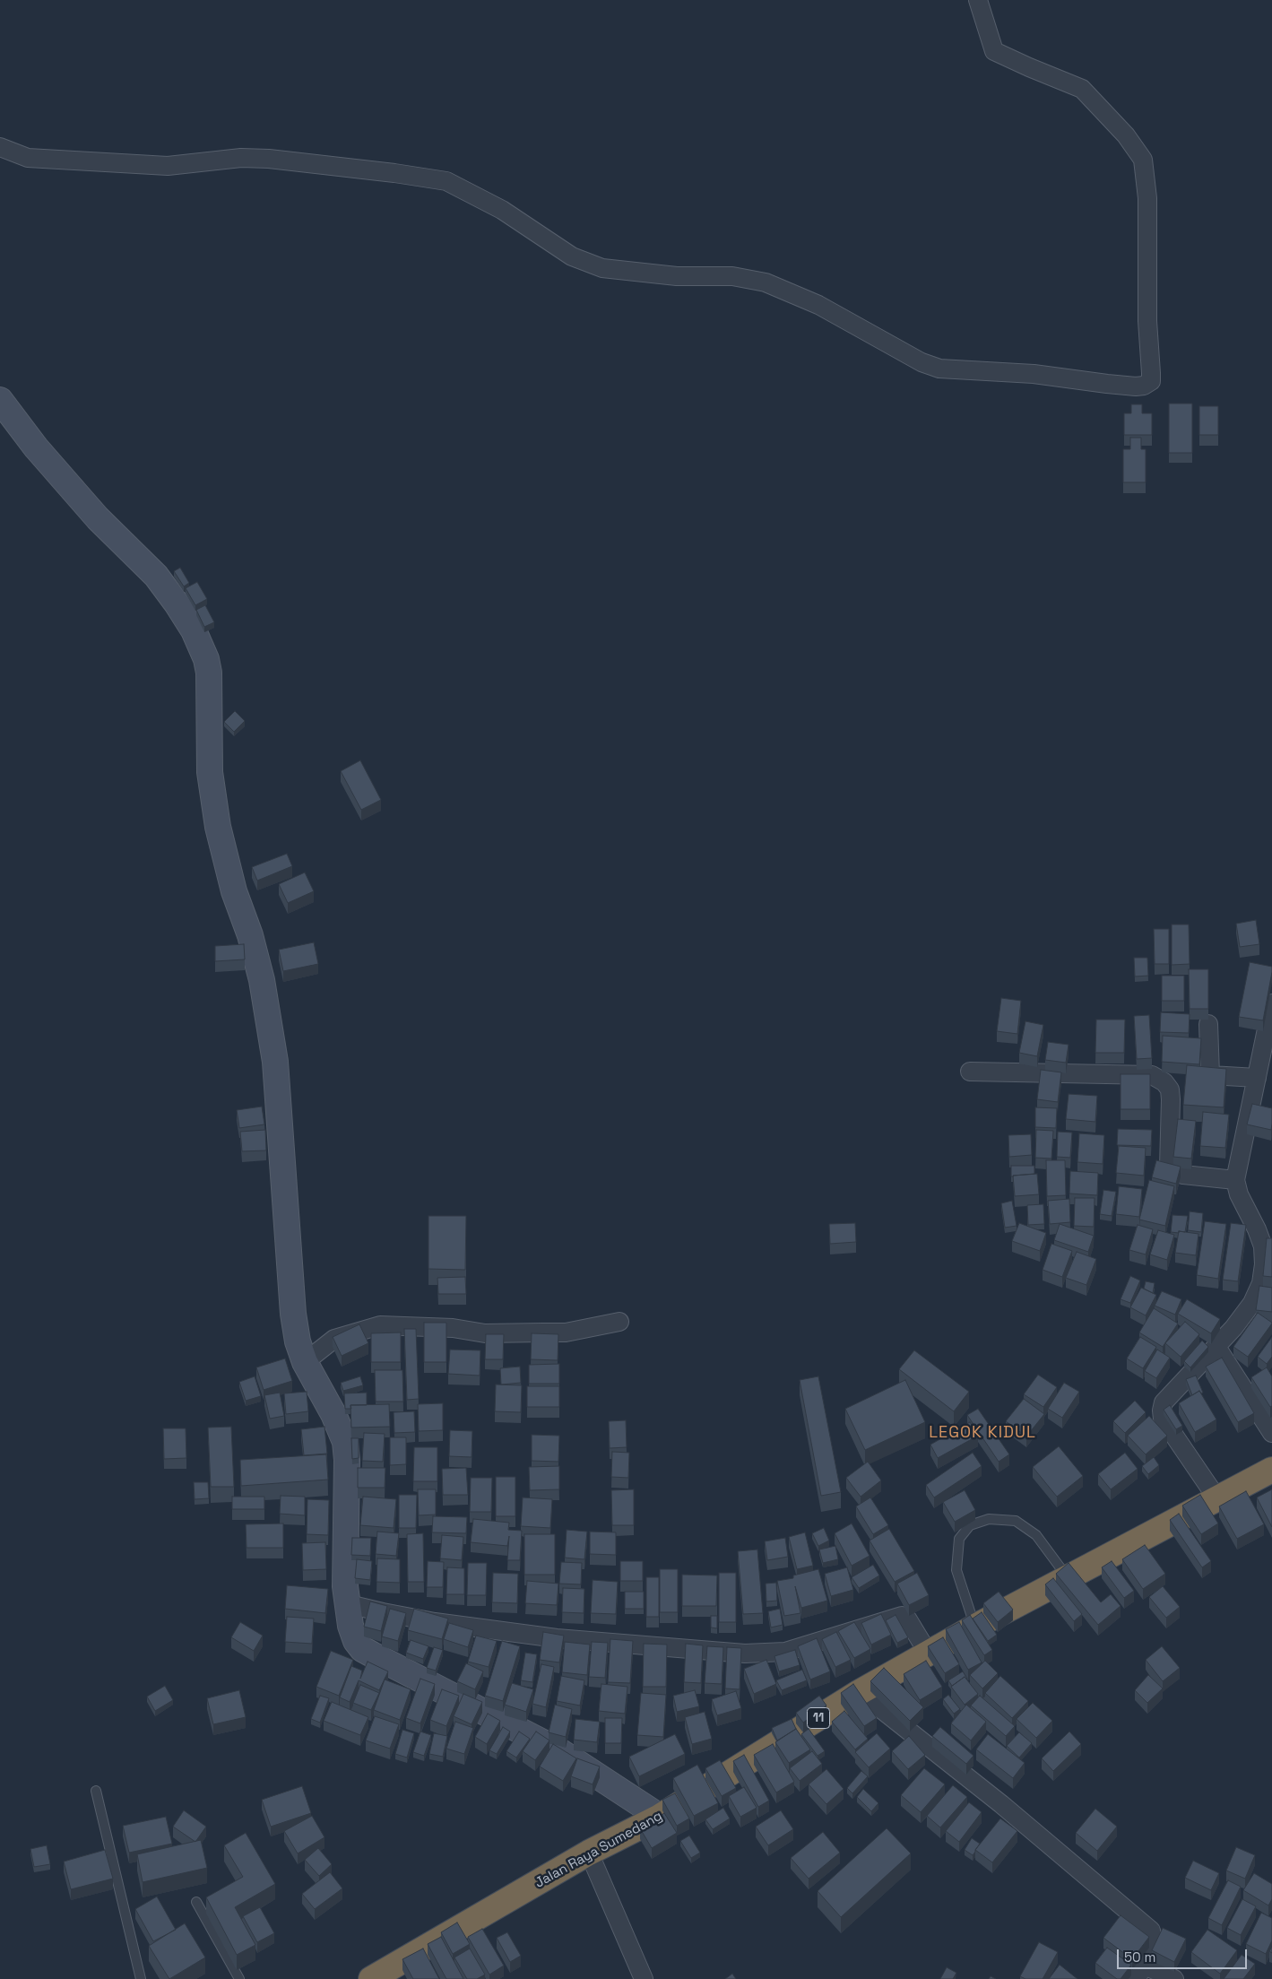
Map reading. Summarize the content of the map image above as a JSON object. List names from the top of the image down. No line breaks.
{"streets":{"highway":["11","Jalan Raya Sumedang"]},"districts":["LEGOK KIDUL"],"scale_bar":"50 m"}
